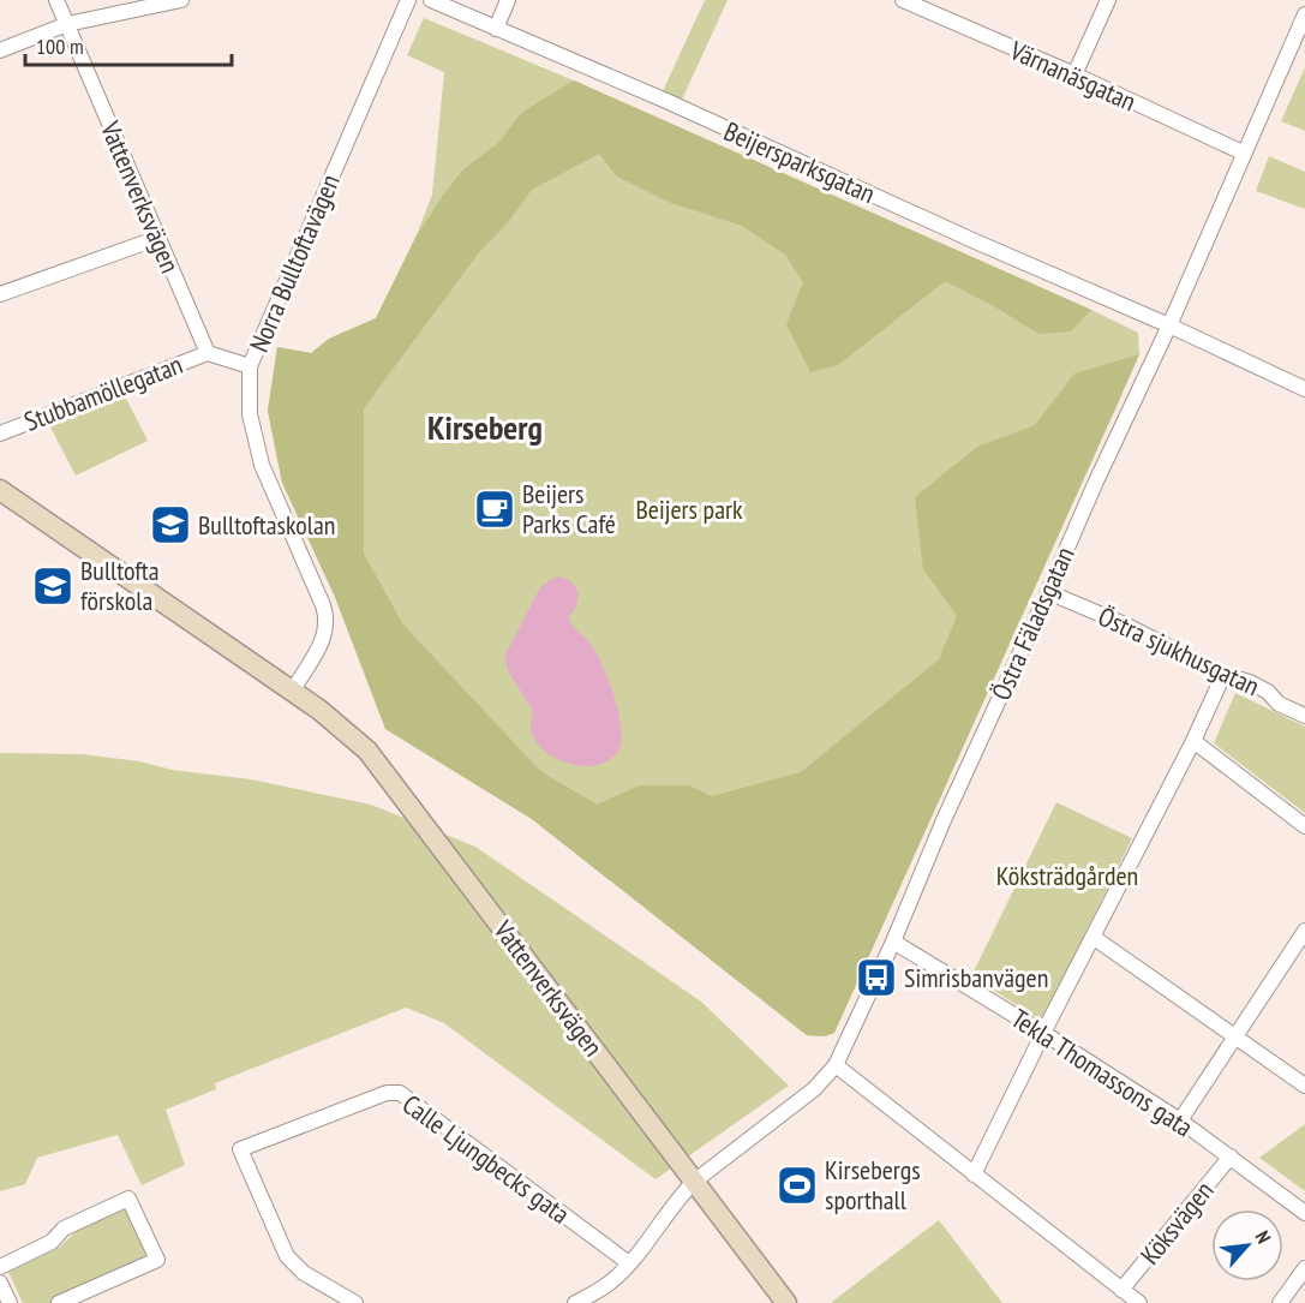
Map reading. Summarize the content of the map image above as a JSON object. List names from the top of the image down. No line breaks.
{"streets":{"street":["Värnanäsgatan","Beijersparksgatan","Vattenverksvägen","Norra Bulltoftavägen","Stubbamöllegatan","Östra Fäladsgatan","Östra sjukhusgatan","Tekla Thomassons gata","Calle Ljungbecks gata","Köksvägen"]},"crossings":[["Värnanäsgatan","Östra Fäladsgatan"],["Beijersparksgatan","Östra Fäladsgatan"],["Vattenverksvägen","Norra Bulltoftavägen"],["Vattenverksvägen","Stubbamöllegatan"],["Vattenverksvägen","Östra Fäladsgatan"],["Östra Fäladsgatan","Östra sjukhusgatan"],["Östra Fäladsgatan","Tekla Thomassons gata"],["Tekla Thomassons gata","Köksvägen"]],"districts":["Kirseberg"],"parks":["Beijers park","Köksträdgården"],"places":{"cafe":["Beijers Parks Café"],"school or university":["Bulltoftaskolan","Bulltofta förskola"],"bus stop":["Simrisbanvägen"],"sports":["Kirsebergs sporthall"]},"scale_bar":"100 m","north":"top right"}
